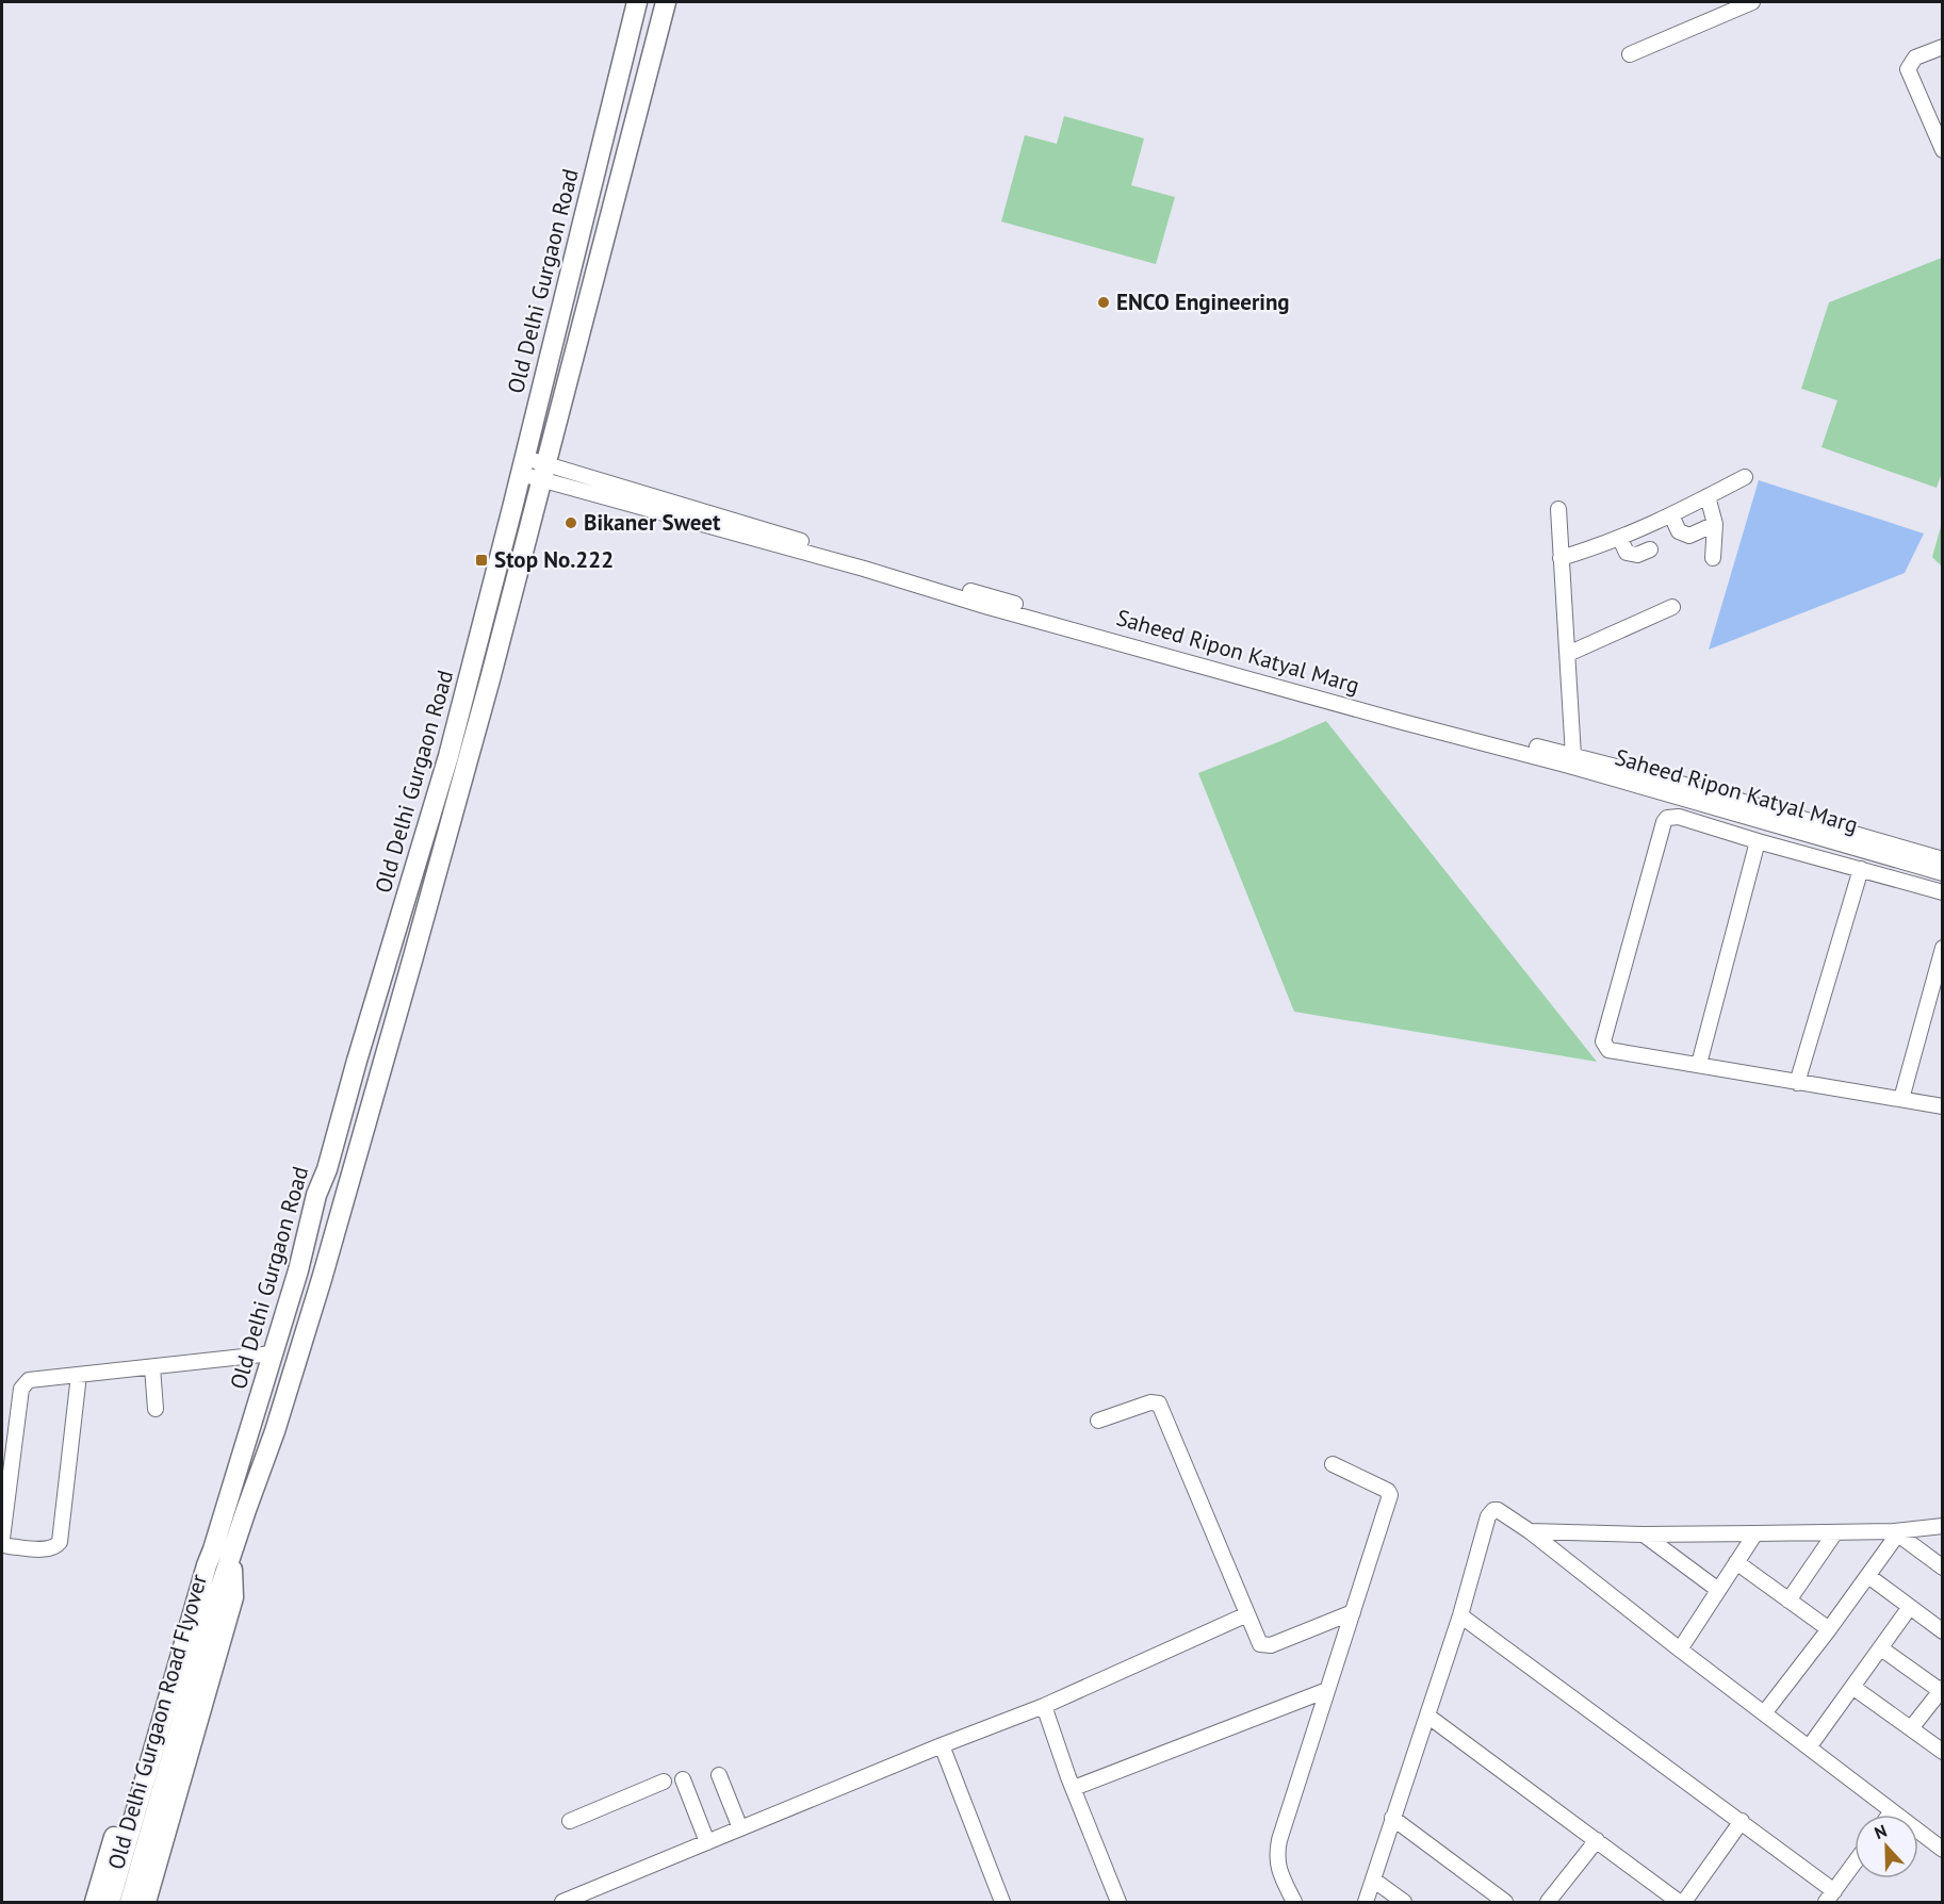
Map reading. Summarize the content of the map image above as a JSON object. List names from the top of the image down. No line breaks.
{"streets":{"main road":["Old Delhi Gurgaon Road","Old Delhi Gurgaon Road Flyover"],"street":["Saheed Ripon Katyal Marg"]},"crossings":[["Old Delhi Gurgaon Road","Saheed Ripon Katyal Marg"],["Old Delhi Gurgaon Road","Old Delhi Gurgaon Road Flyover"]],"places":{"other":["ENCO Engineering","Bikaner Sweet"],"transit":["Stop No.222"]},"north":"top"}
